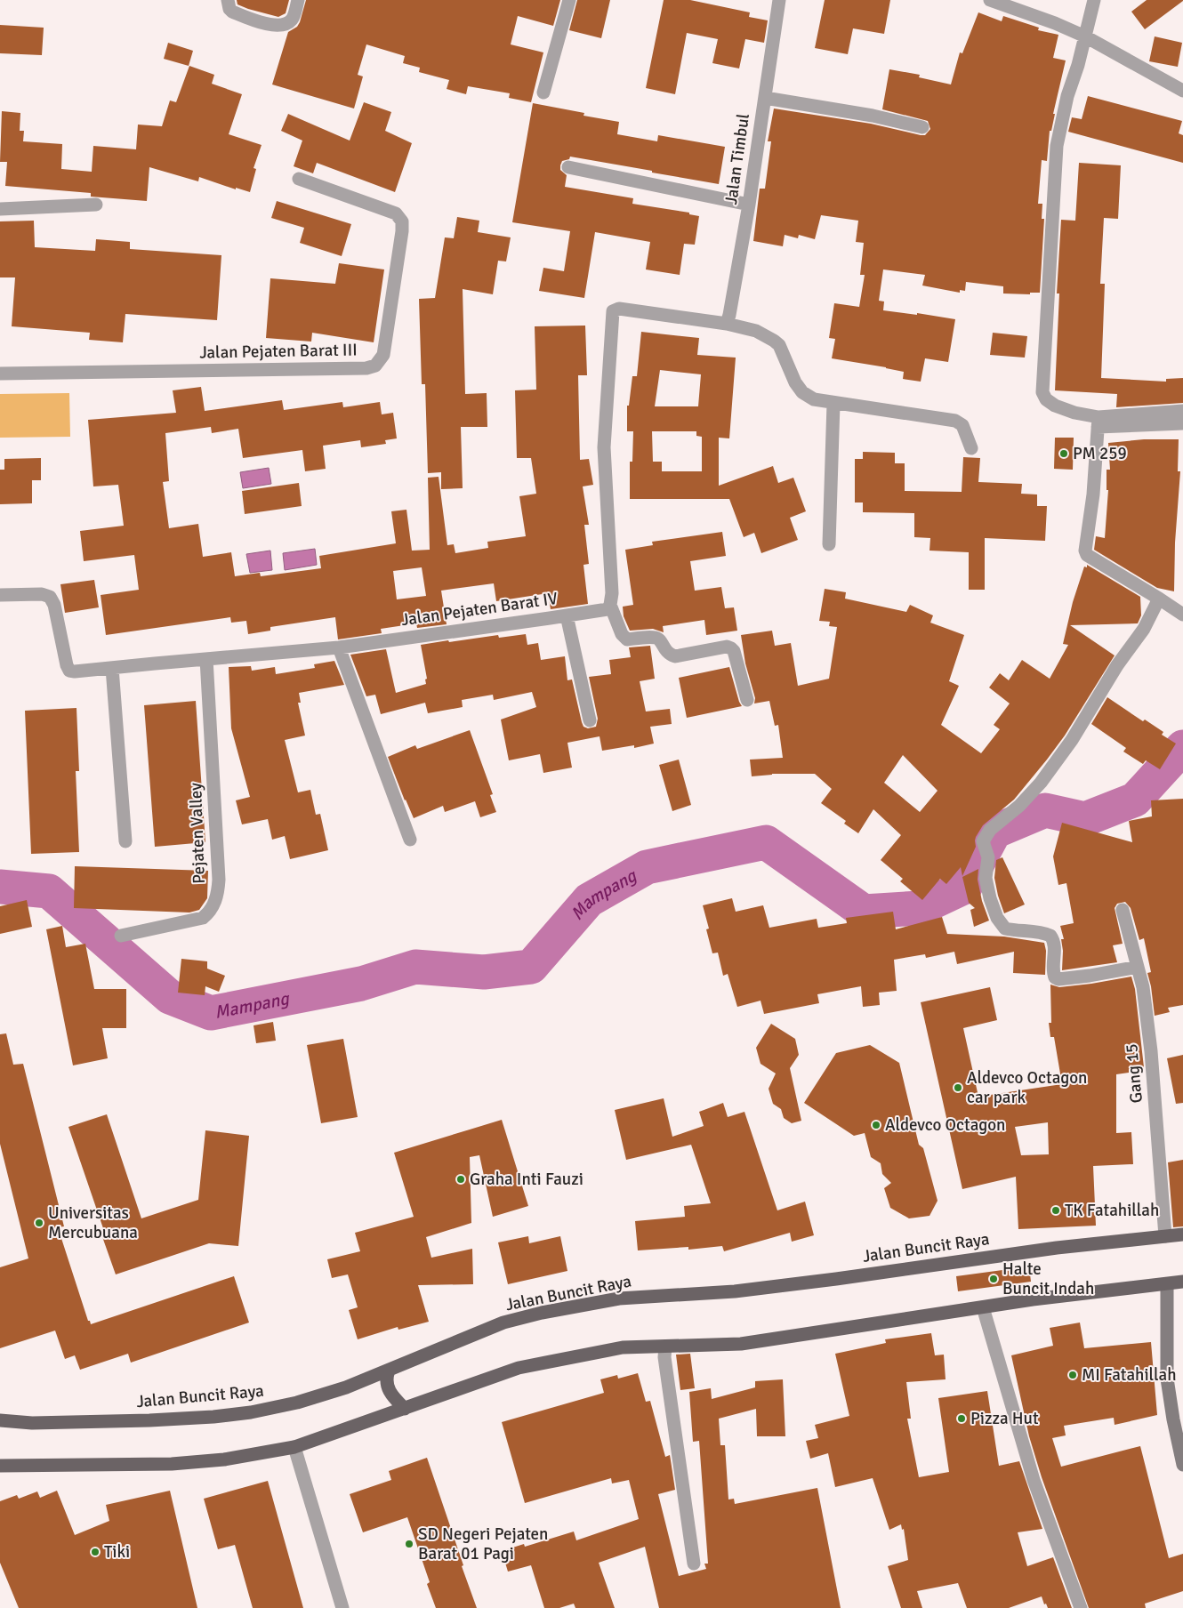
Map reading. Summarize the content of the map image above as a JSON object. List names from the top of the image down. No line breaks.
{"streets":{"main road":["Jalan Buncit Raya"],"street":["Jalan Timbul","Jalan Pejaten Barat III","Jalan Pejaten Barat IV","Pejaten Valley","Gang 15"]},"crossings":[["Jalan Pejaten Barat IV","Pejaten Valley"],["Gang 15","Jalan Buncit Raya"]],"water":["Mampang"],"places":["PM 259","Aldevco Octagon car park","Aldevco Octagon","Graha Inti Fauzi","TK Fatahillah","Universitas Mercubuana","Halte Buncit Indah","MI Fatahillah","Pizza Hut","SD Negeri Pejaten Barat 01 Pagi","Tiki"]}
